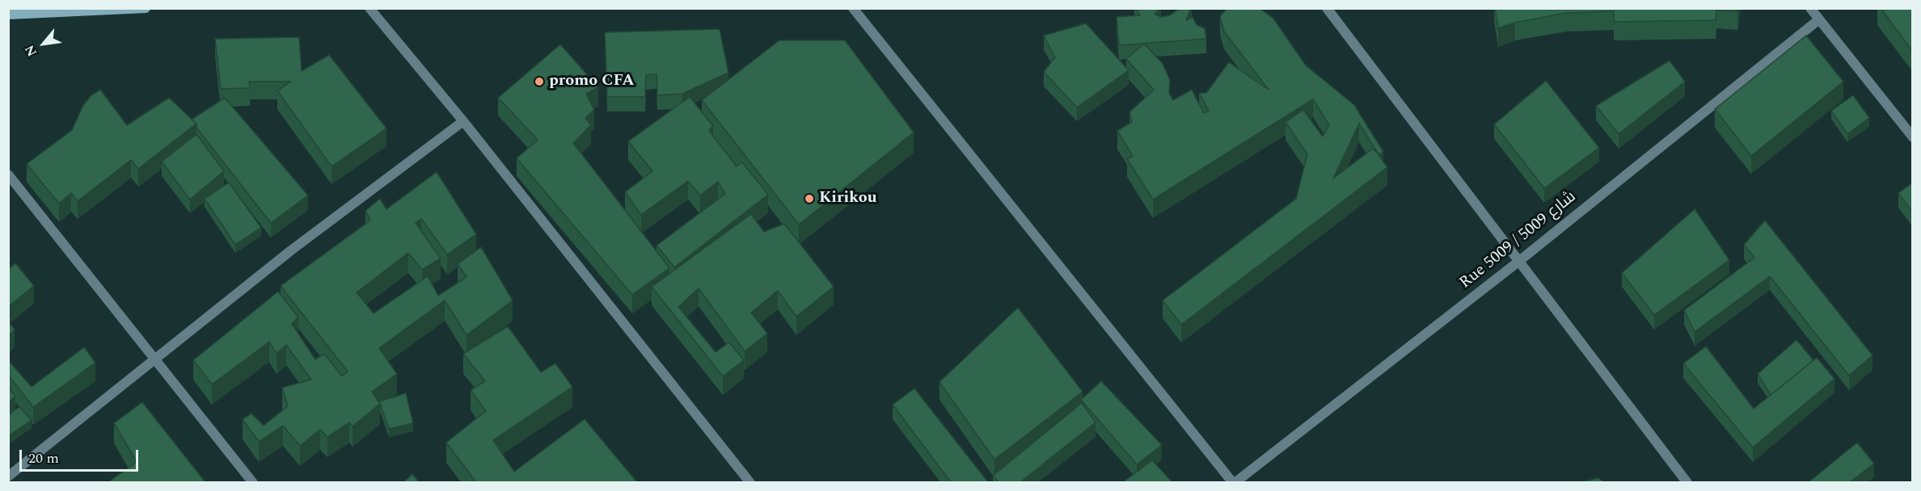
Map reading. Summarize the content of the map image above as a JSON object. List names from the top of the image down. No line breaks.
{"streets":{"street":["Rue 5009 / شارع 5009"]},"places":["promo CFA","Kirikou"],"scale_bar":"20 m","north":"bottom left"}
